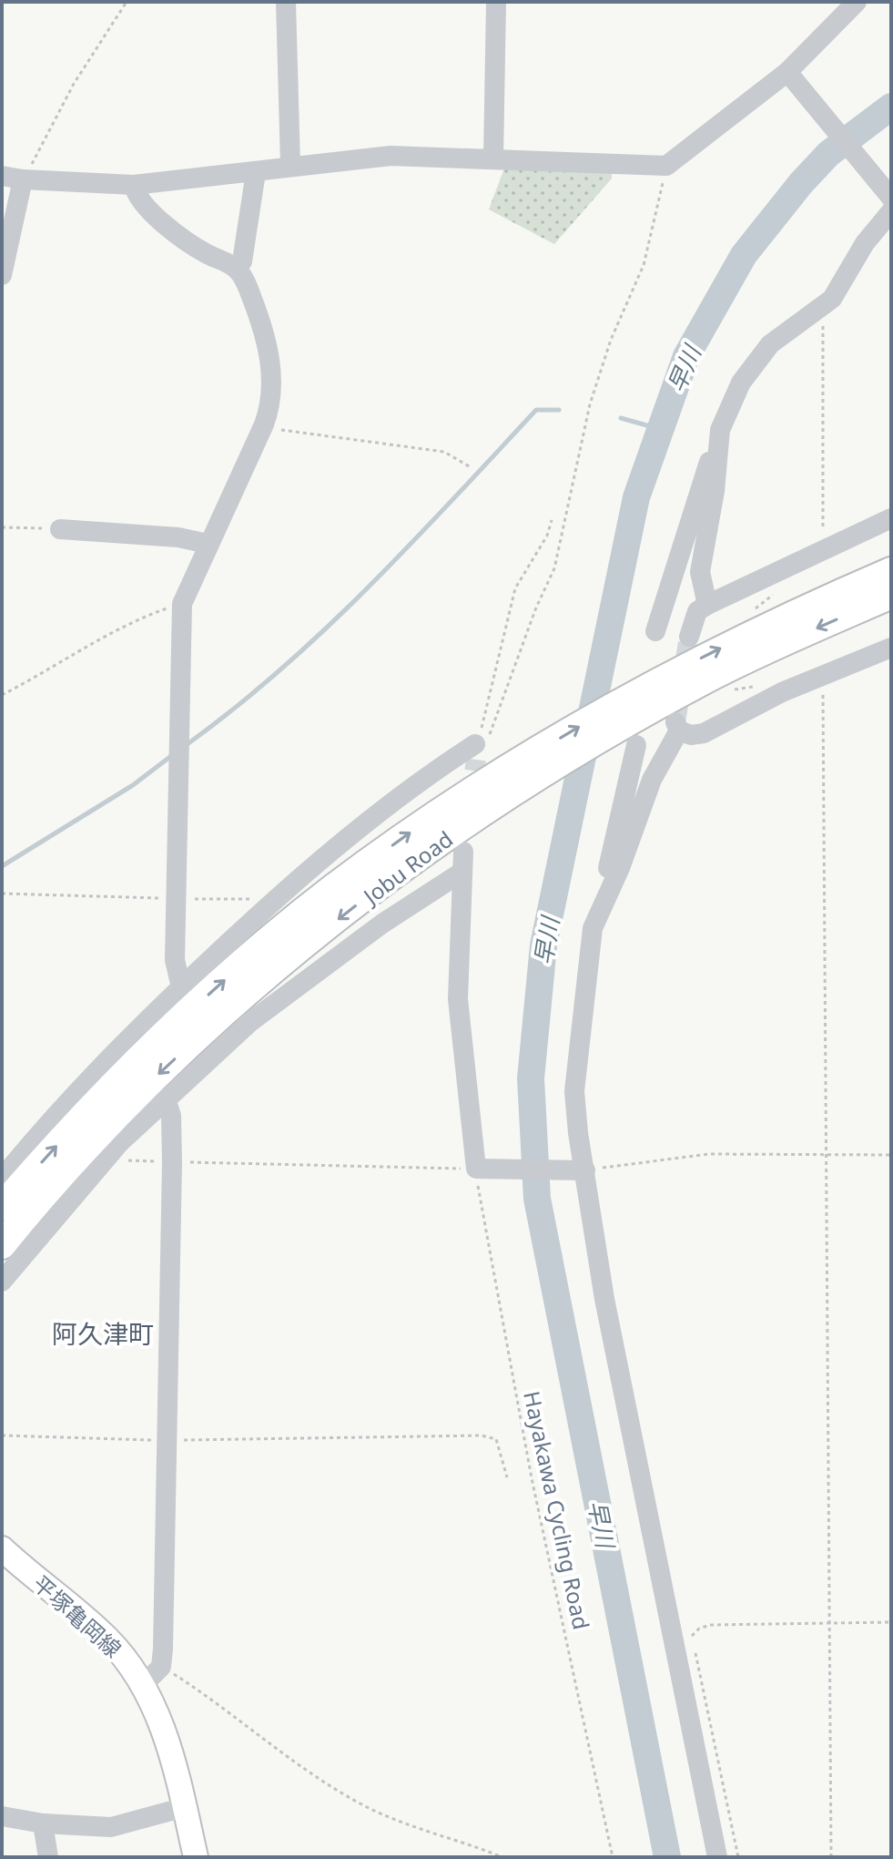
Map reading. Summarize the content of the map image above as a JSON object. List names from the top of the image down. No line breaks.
{"streets":{"highway":["Jobu Road"],"main road":["平塚亀岡線"],"path":["Hayakawa Cycling Road"]},"districts":["阿久津町"],"water":["早川"]}
